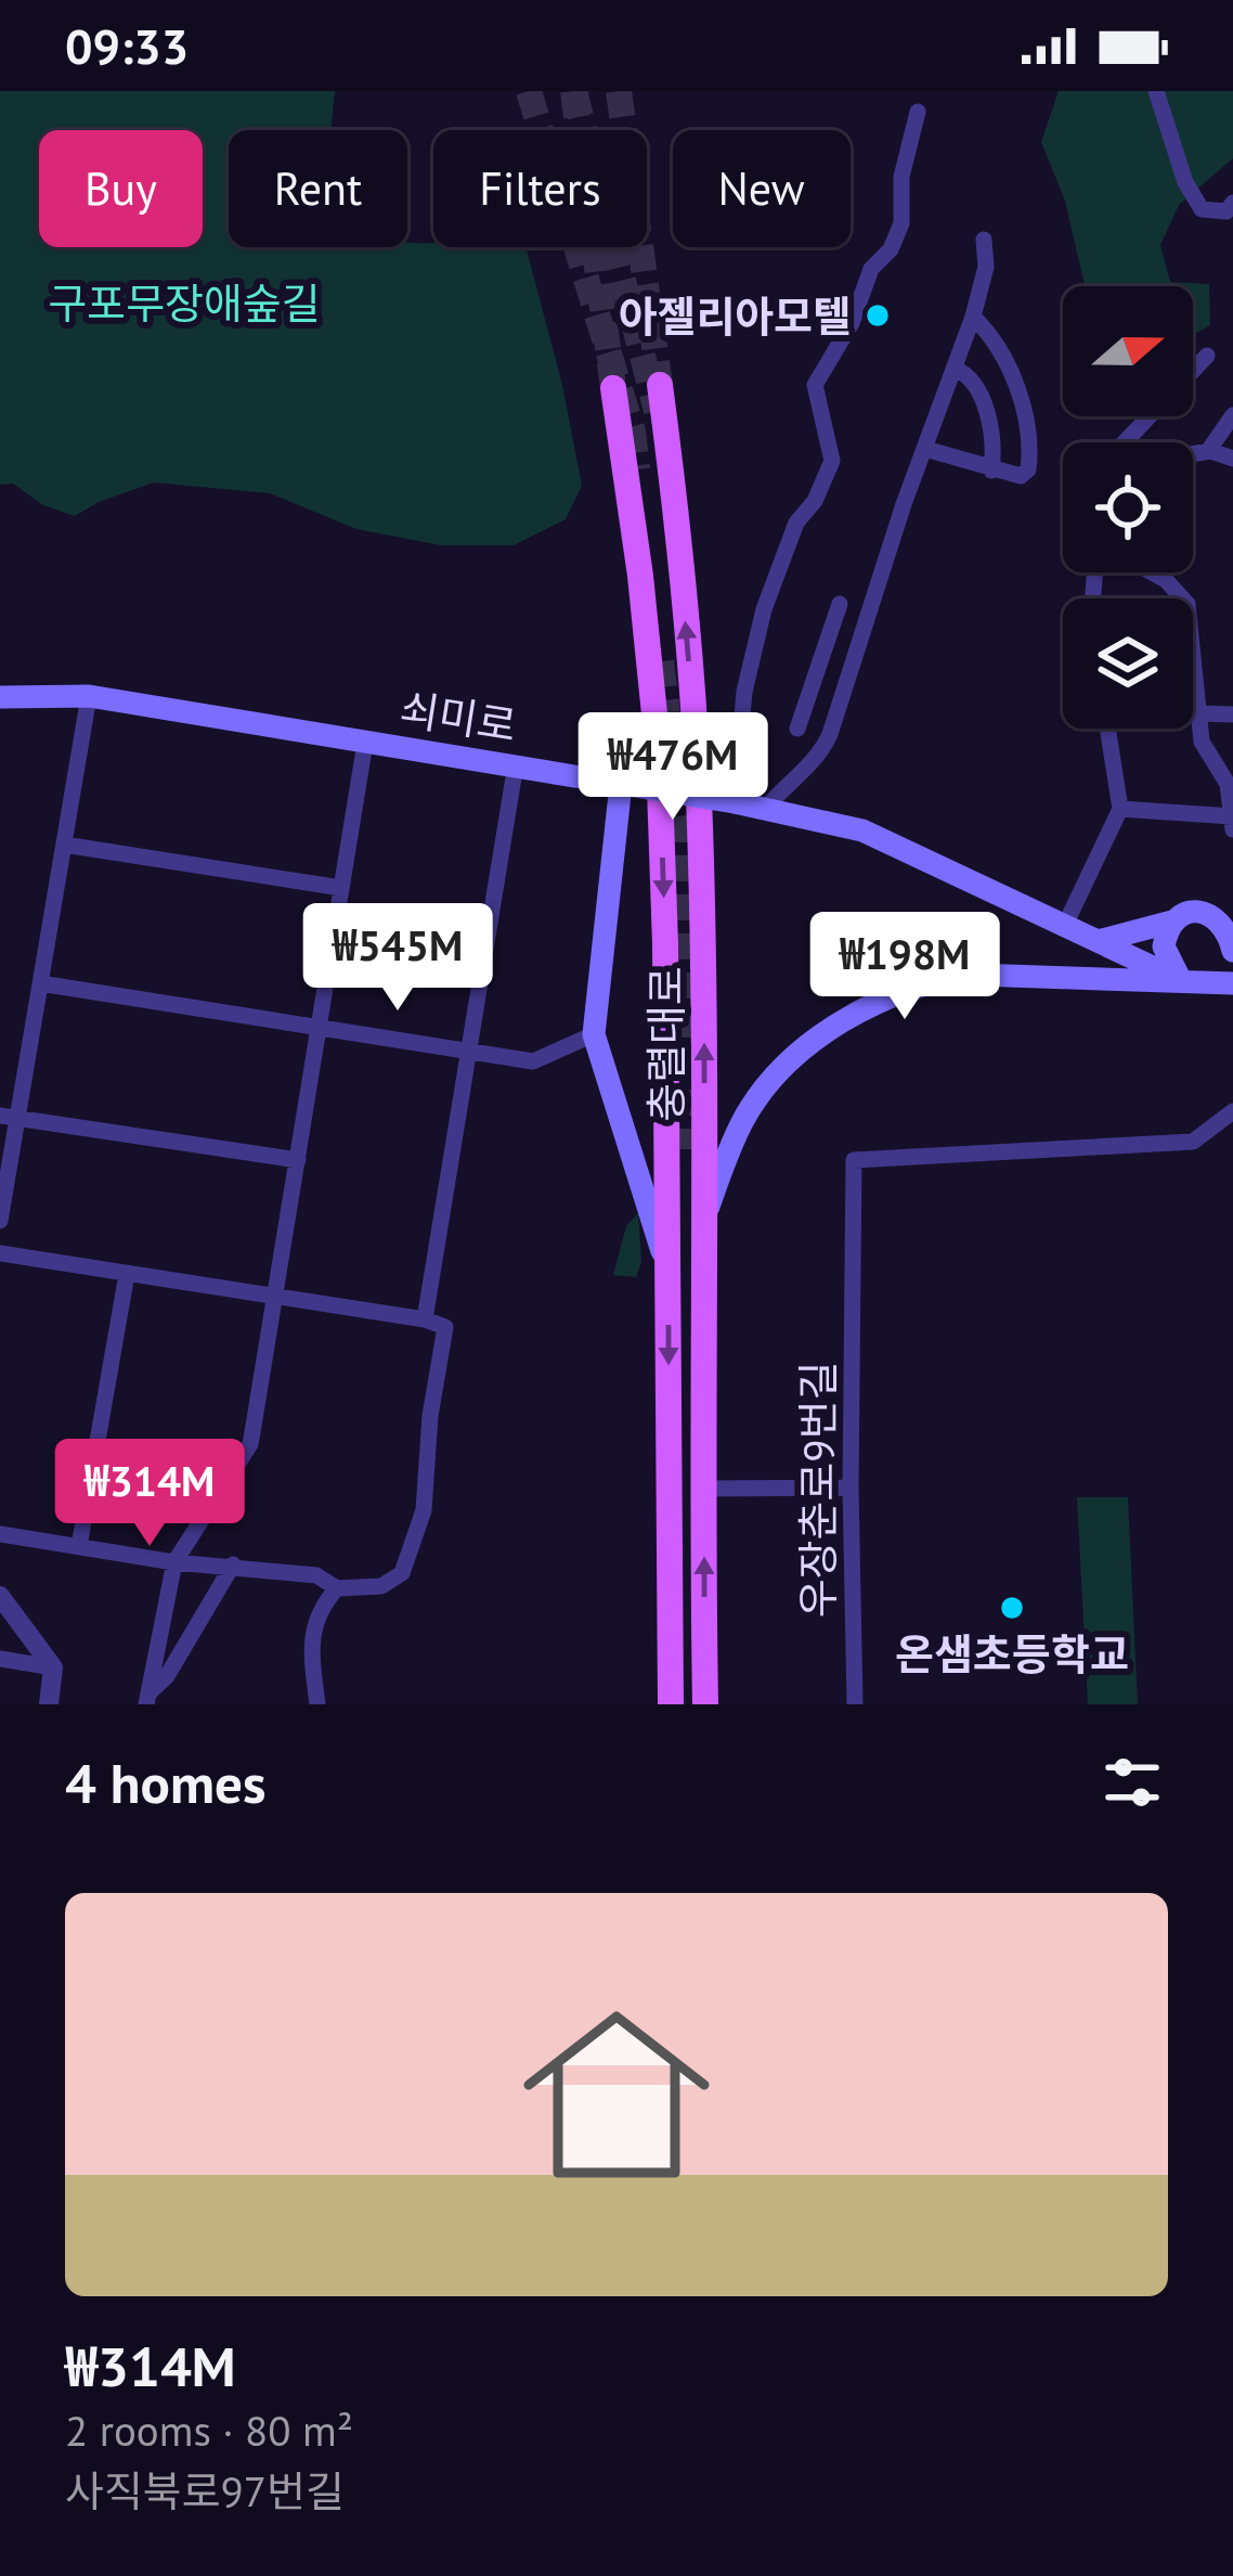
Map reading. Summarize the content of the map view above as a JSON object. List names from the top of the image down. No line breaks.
{"streets":{"main road":["쇠미로","충렬대로"],"street":["우장춘로9번길"]},"parks":["구포무장애숲길"],"places":["아젤리아모텔","온샘초등학교"],"north":"right","page":{"status":"09:33","chip":["Buy","Rent","Filters","New"],"price":["₩476M","₩545M","₩198M","₩314M"],"heading":"4 homes","list":[{"name":"₩314M","note":"2 rooms · 80 m² · 사직북로97번길"}]}}
